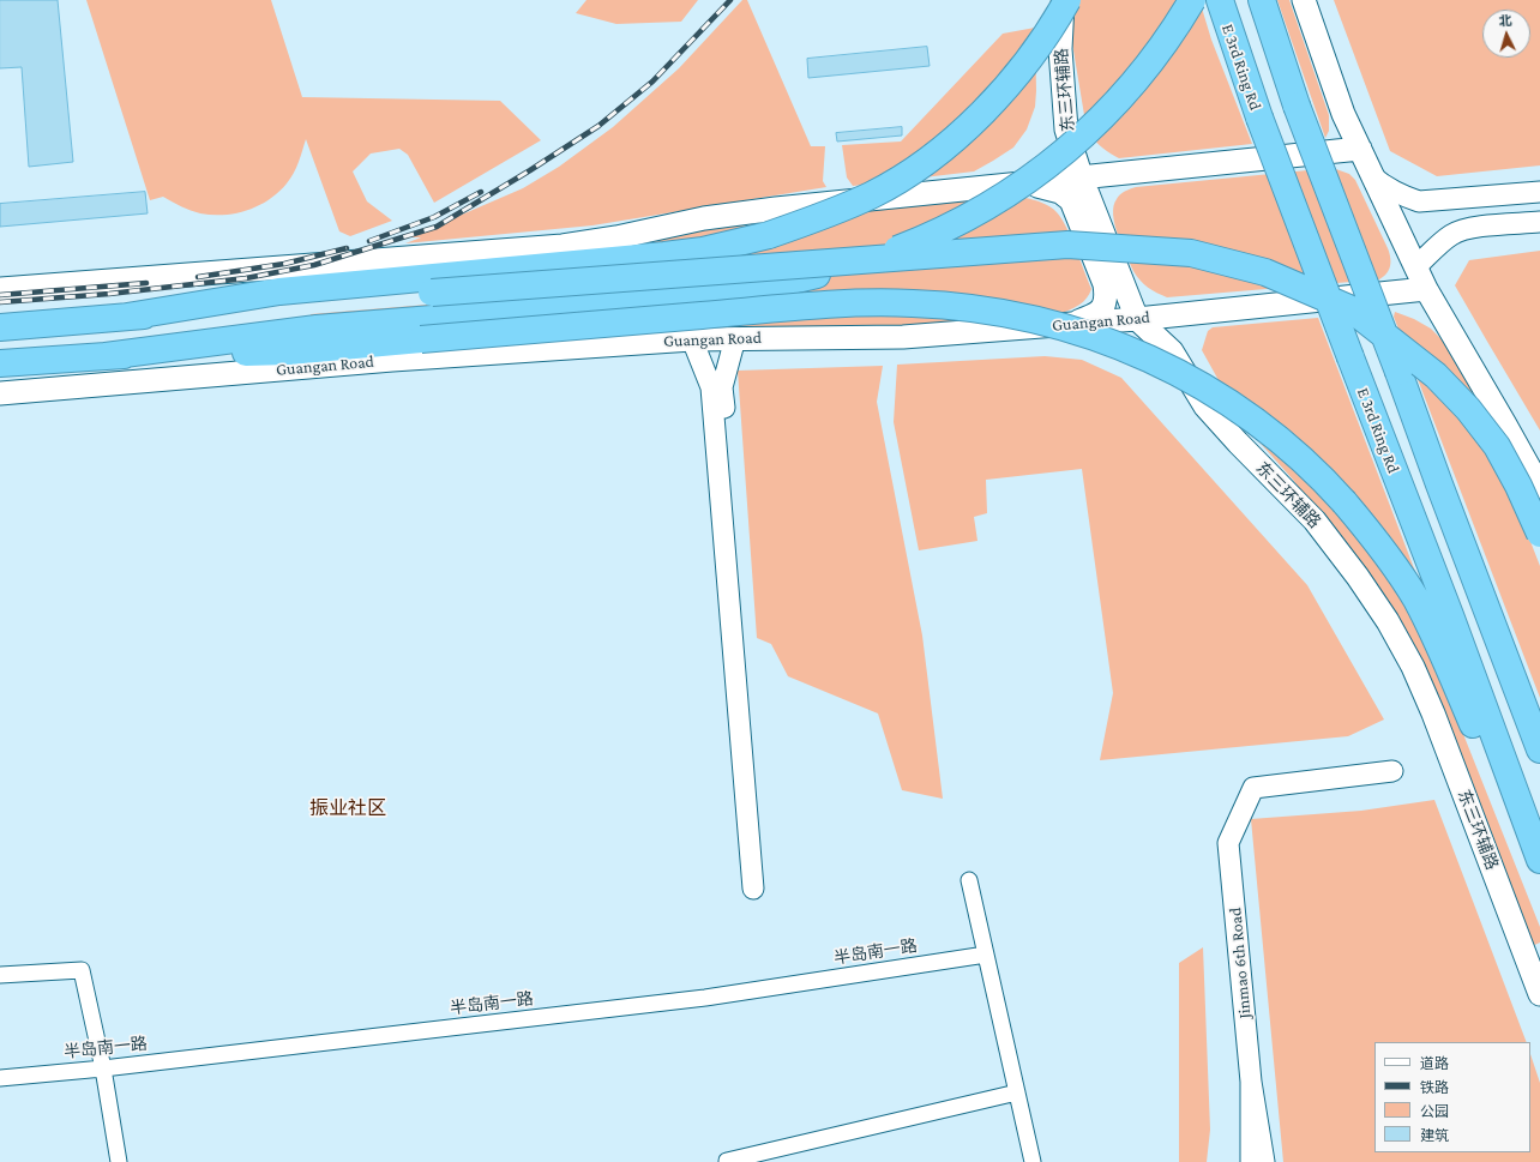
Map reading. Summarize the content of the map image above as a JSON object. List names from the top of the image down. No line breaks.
{"streets":{"highway":["E 3rd Ring Rd"],"main road":["东三环辅路","Guangan Road"],"street":["半岛南一路","Jinmao 6th Road"]},"crossings":[["东三环辅路","Guangan Road"]],"districts":["振业社区"],"legend":["道路","铁路","公园","建筑"],"north":"top"}
